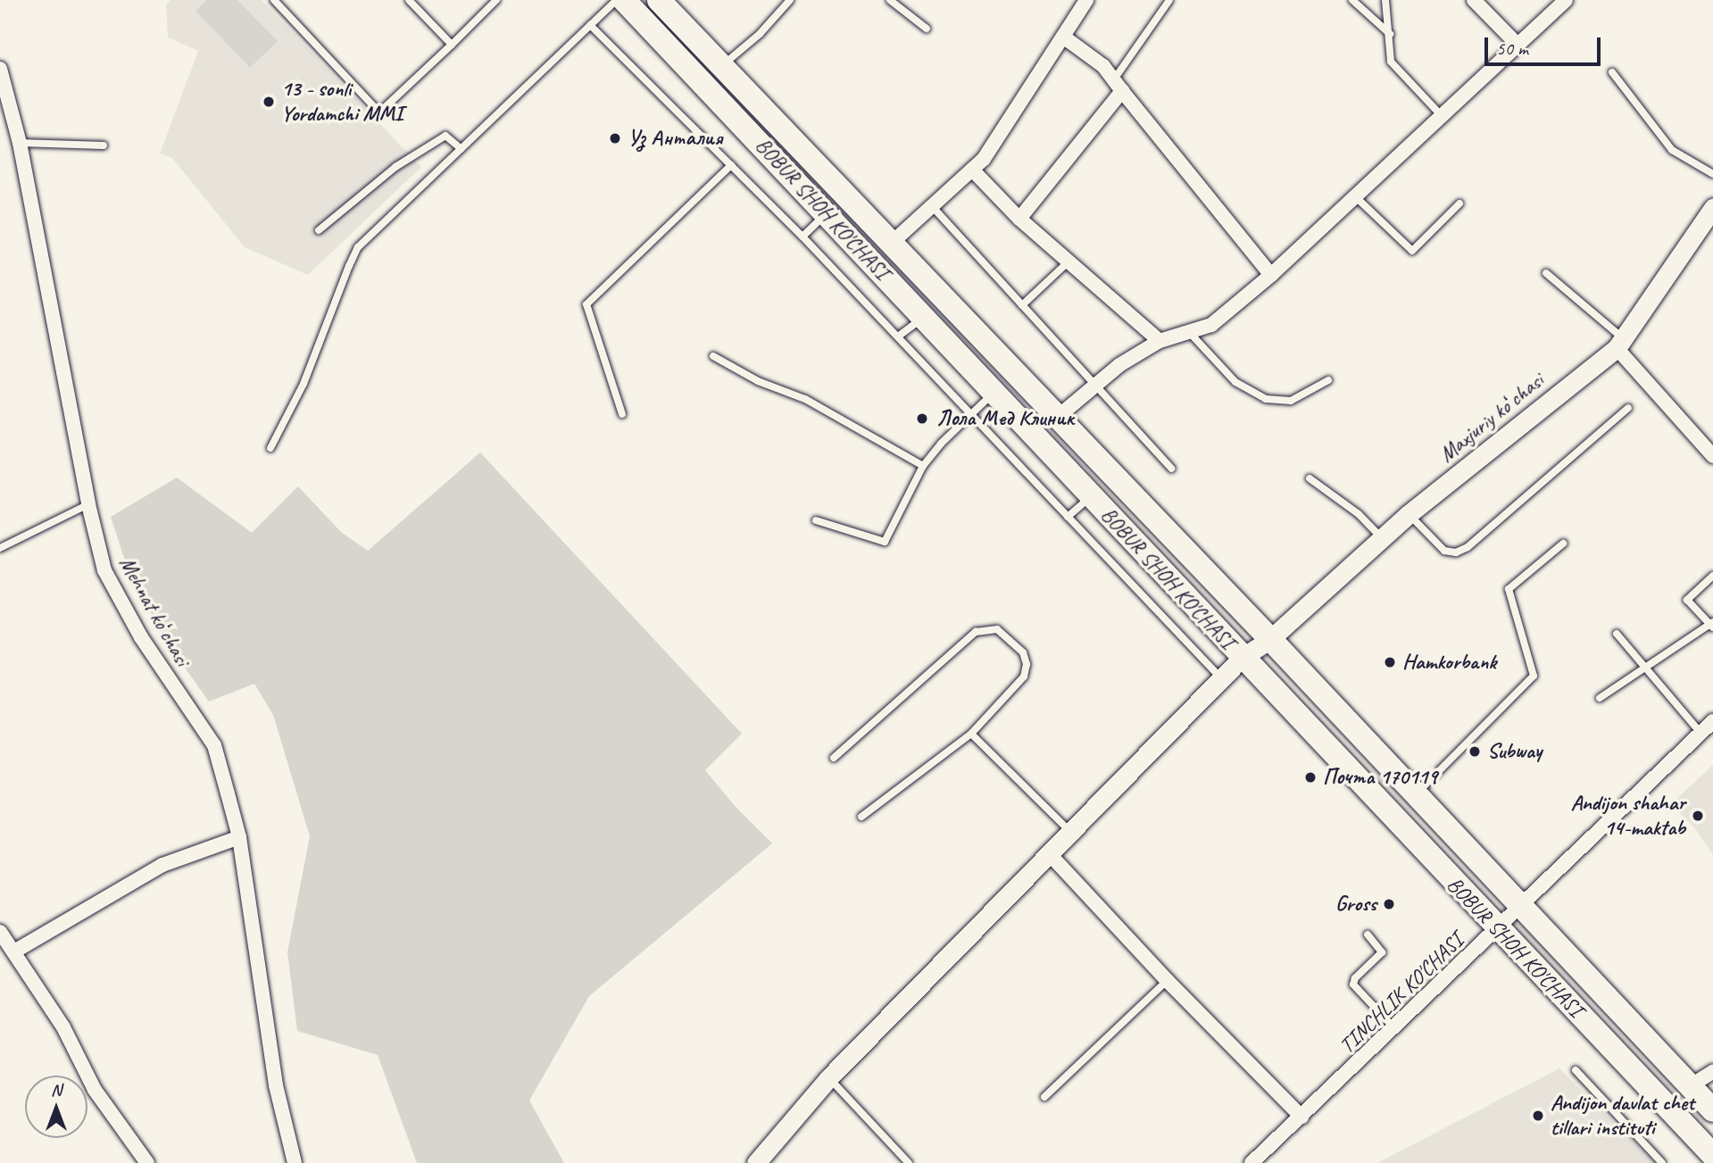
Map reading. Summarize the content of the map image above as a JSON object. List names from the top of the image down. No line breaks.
{"streets":{"main road":["BOBUR SHOH KO'CHASI"],"street":["Maxjuriy koʻchasi","Mehnat koʻchasi","TINCHLIK KO'CHASI"]},"crossings":[["BOBUR SHOH KO'CHASI","Maxjuriy koʻchasi"],["BOBUR SHOH KO'CHASI","TINCHLIK KO'CHASI"]],"places":["13 - sonli Yordamchi MMI","Уз Анталия","Лола Мед Клиник","Hamkorbank","Subway","Почта 170119","Andijon shahar 14-maktab","Gross","Andijon davlat chet tillari instituti"],"scale_bar":"50 m","north":"top"}
